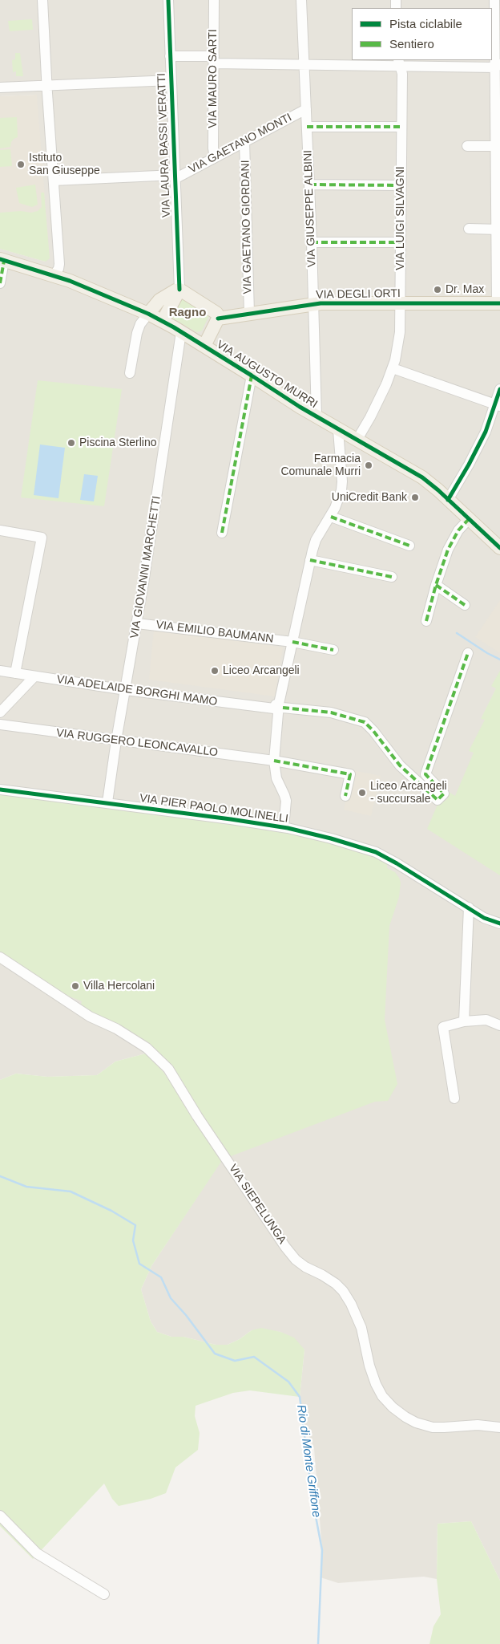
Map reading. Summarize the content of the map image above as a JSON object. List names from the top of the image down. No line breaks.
{"streets":{"main road":["VIA DEGLI ORTI","VIA AUGUSTO MURRI"],"street":["VIA MAURO SARTI","VIA GAETANO MONTI","VIA LAURA BASSI VERATTI","VIA GIUSEPPE ALBINI","VIA LUIGI SILVAGNI","VIA GAETANO GIORDANI","VIA GIOVANNI MARCHETTI","VIA EMILIO BAUMANN","VIA ADELAIDE BORGHI MAMO","VIA RUGGERO LEONCAVALLO","VIA PIER PAOLO MOLINELLI","VIA SIEPELUNGA"]},"crossings":[["VIA MAURO SARTI","VIA GAETANO MONTI"],["VIA GAETANO MONTI","VIA LAURA BASSI VERATTI"],["VIA GAETANO MONTI","VIA GIUSEPPE ALBINI"],["VIA GAETANO MONTI","VIA GAETANO GIORDANI"],["VIA GIUSEPPE ALBINI","VIA DEGLI ORTI"],["VIA GIUSEPPE ALBINI","VIA AUGUSTO MURRI"],["VIA LUIGI SILVAGNI","VIA DEGLI ORTI"],["VIA LUIGI SILVAGNI","VIA AUGUSTO MURRI"],["VIA GAETANO GIORDANI","VIA DEGLI ORTI"],["VIA DEGLI ORTI","VIA AUGUSTO MURRI"],["VIA AUGUSTO MURRI","VIA GIOVANNI MARCHETTI"],["VIA GIOVANNI MARCHETTI","VIA EMILIO BAUMANN"],["VIA GIOVANNI MARCHETTI","VIA ADELAIDE BORGHI MAMO"],["VIA GIOVANNI MARCHETTI","VIA RUGGERO LEONCAVALLO"],["VIA GIOVANNI MARCHETTI","VIA PIER PAOLO MOLINELLI"]],"districts":["Ragno"],"water":["Rio di Monte Griffone"],"places":["Istituto San Giuseppe","Dr. Max","Piscina Sterlino","Farmacia Comunale Murri","UniCredit Bank","Liceo Arcangeli","Liceo Arcangeli - succursale","Villa Hercolani"],"legend":["Pista ciclabile","Sentiero"]}
